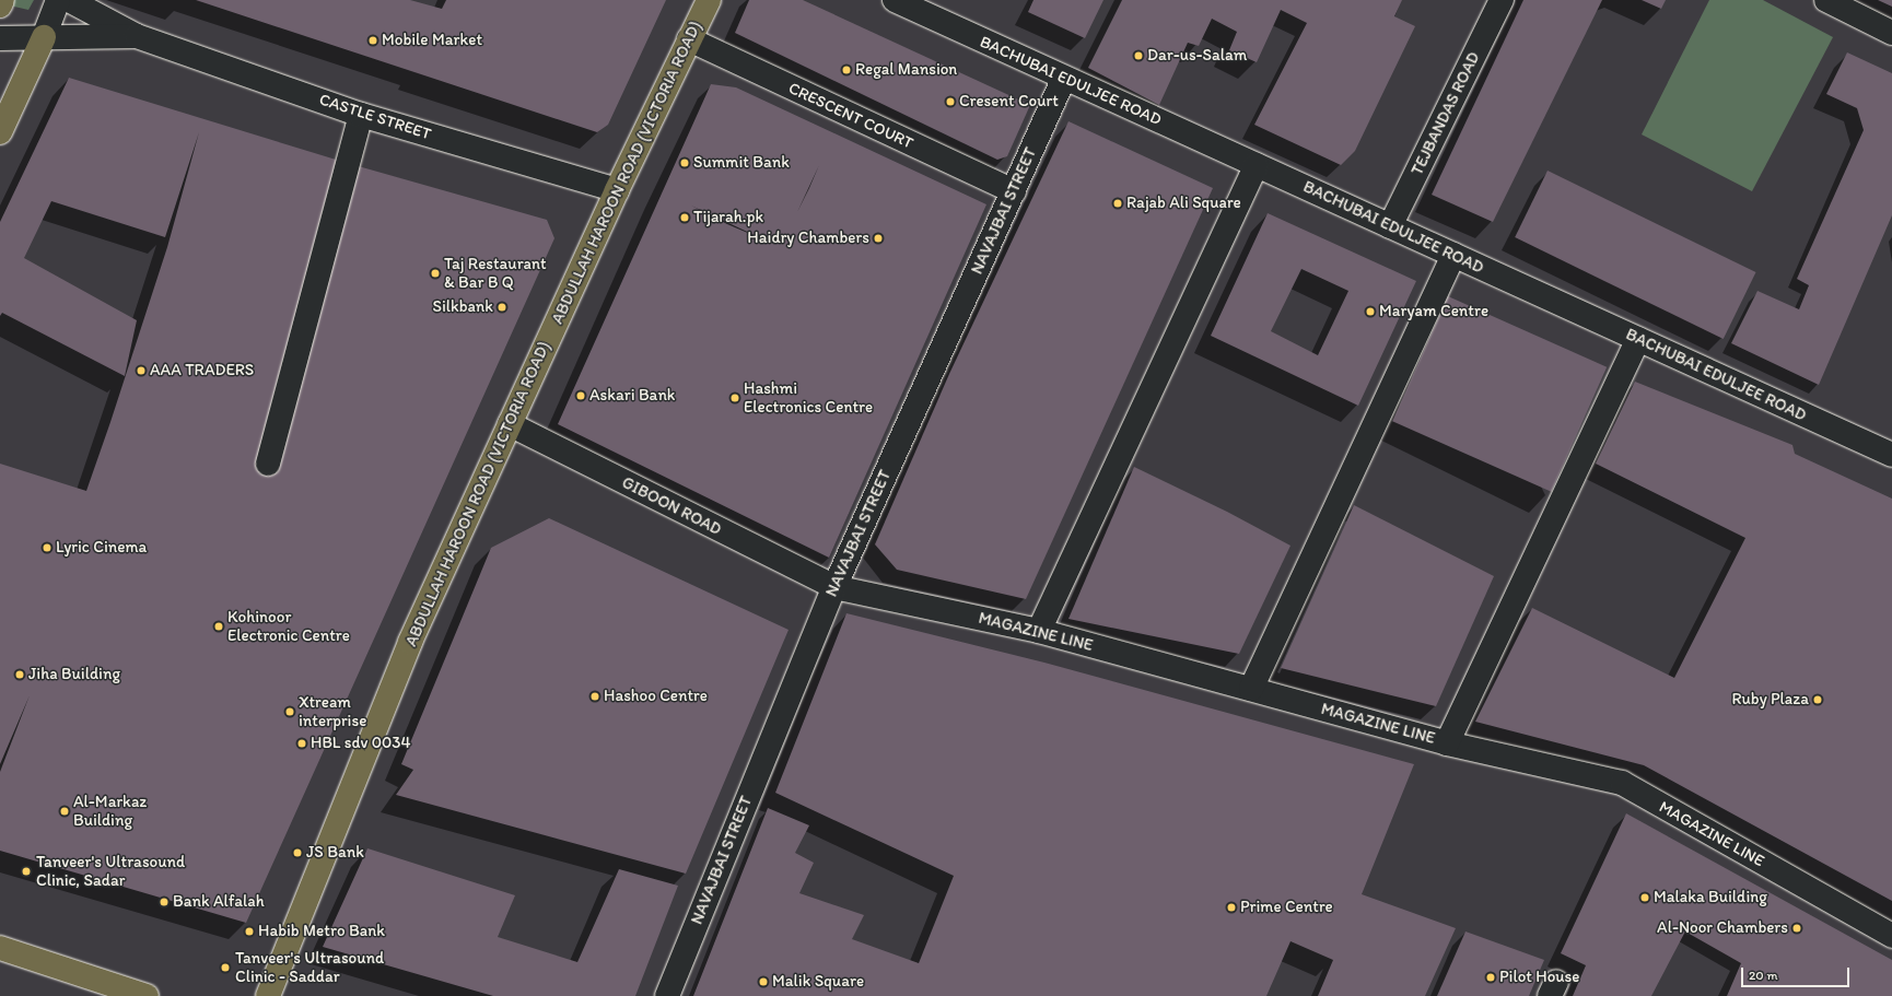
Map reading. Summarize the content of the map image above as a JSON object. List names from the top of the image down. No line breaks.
{"streets":{"main road":["ABDULLAH HAROON ROAD (VICTORIA ROAD)"],"street":["BACHUBAI EDULJEE ROAD","TEJBANDAS ROAD","CRESCENT COURT","CASTLE STREET","NAVAJBAI STREET","GIBOON ROAD","MAGAZINE LINE"]},"crossings":[["BACHUBAI EDULJEE ROAD","TEJBANDAS ROAD"],["BACHUBAI EDULJEE ROAD","NAVAJBAI STREET"],["CRESCENT COURT","ABDULLAH HAROON ROAD (VICTORIA ROAD)"],["CRESCENT COURT","NAVAJBAI STREET"],["CASTLE STREET","ABDULLAH HAROON ROAD (VICTORIA ROAD)"],["ABDULLAH HAROON ROAD (VICTORIA ROAD)","GIBOON ROAD"],["NAVAJBAI STREET","GIBOON ROAD"],["NAVAJBAI STREET","MAGAZINE LINE"],["GIBOON ROAD","MAGAZINE LINE"]],"places":["Mobile Market","Dar-us-Salam","Regal Mansion","Cresent Court","Summit Bank","Rajab Ali Square","Tijarah.pk","Haidry Chambers","Taj Restaurant & Bar B Q","Silkbank","Maryam Centre","AAA TRADERS","Askari Bank","Hashmi Electronics Centre","Lyric Cinema","Kohinoor Electronic Centre","Jiha Building","Hashoo Centre","Ruby Plaza","Xtream interprise","HBL sdv 0034","Al-Markaz Building","JS Bank","Tanveer's Ultrasound Clinic, Sadar","Malaka Building","Bank Alfalah","Prime Centre","Al-Noor Chambers","Habib Metro Bank","Tanveer's Ultrasound Clinic - Saddar","Pilot House","Malik Square"],"scale_bar":"20 m"}
